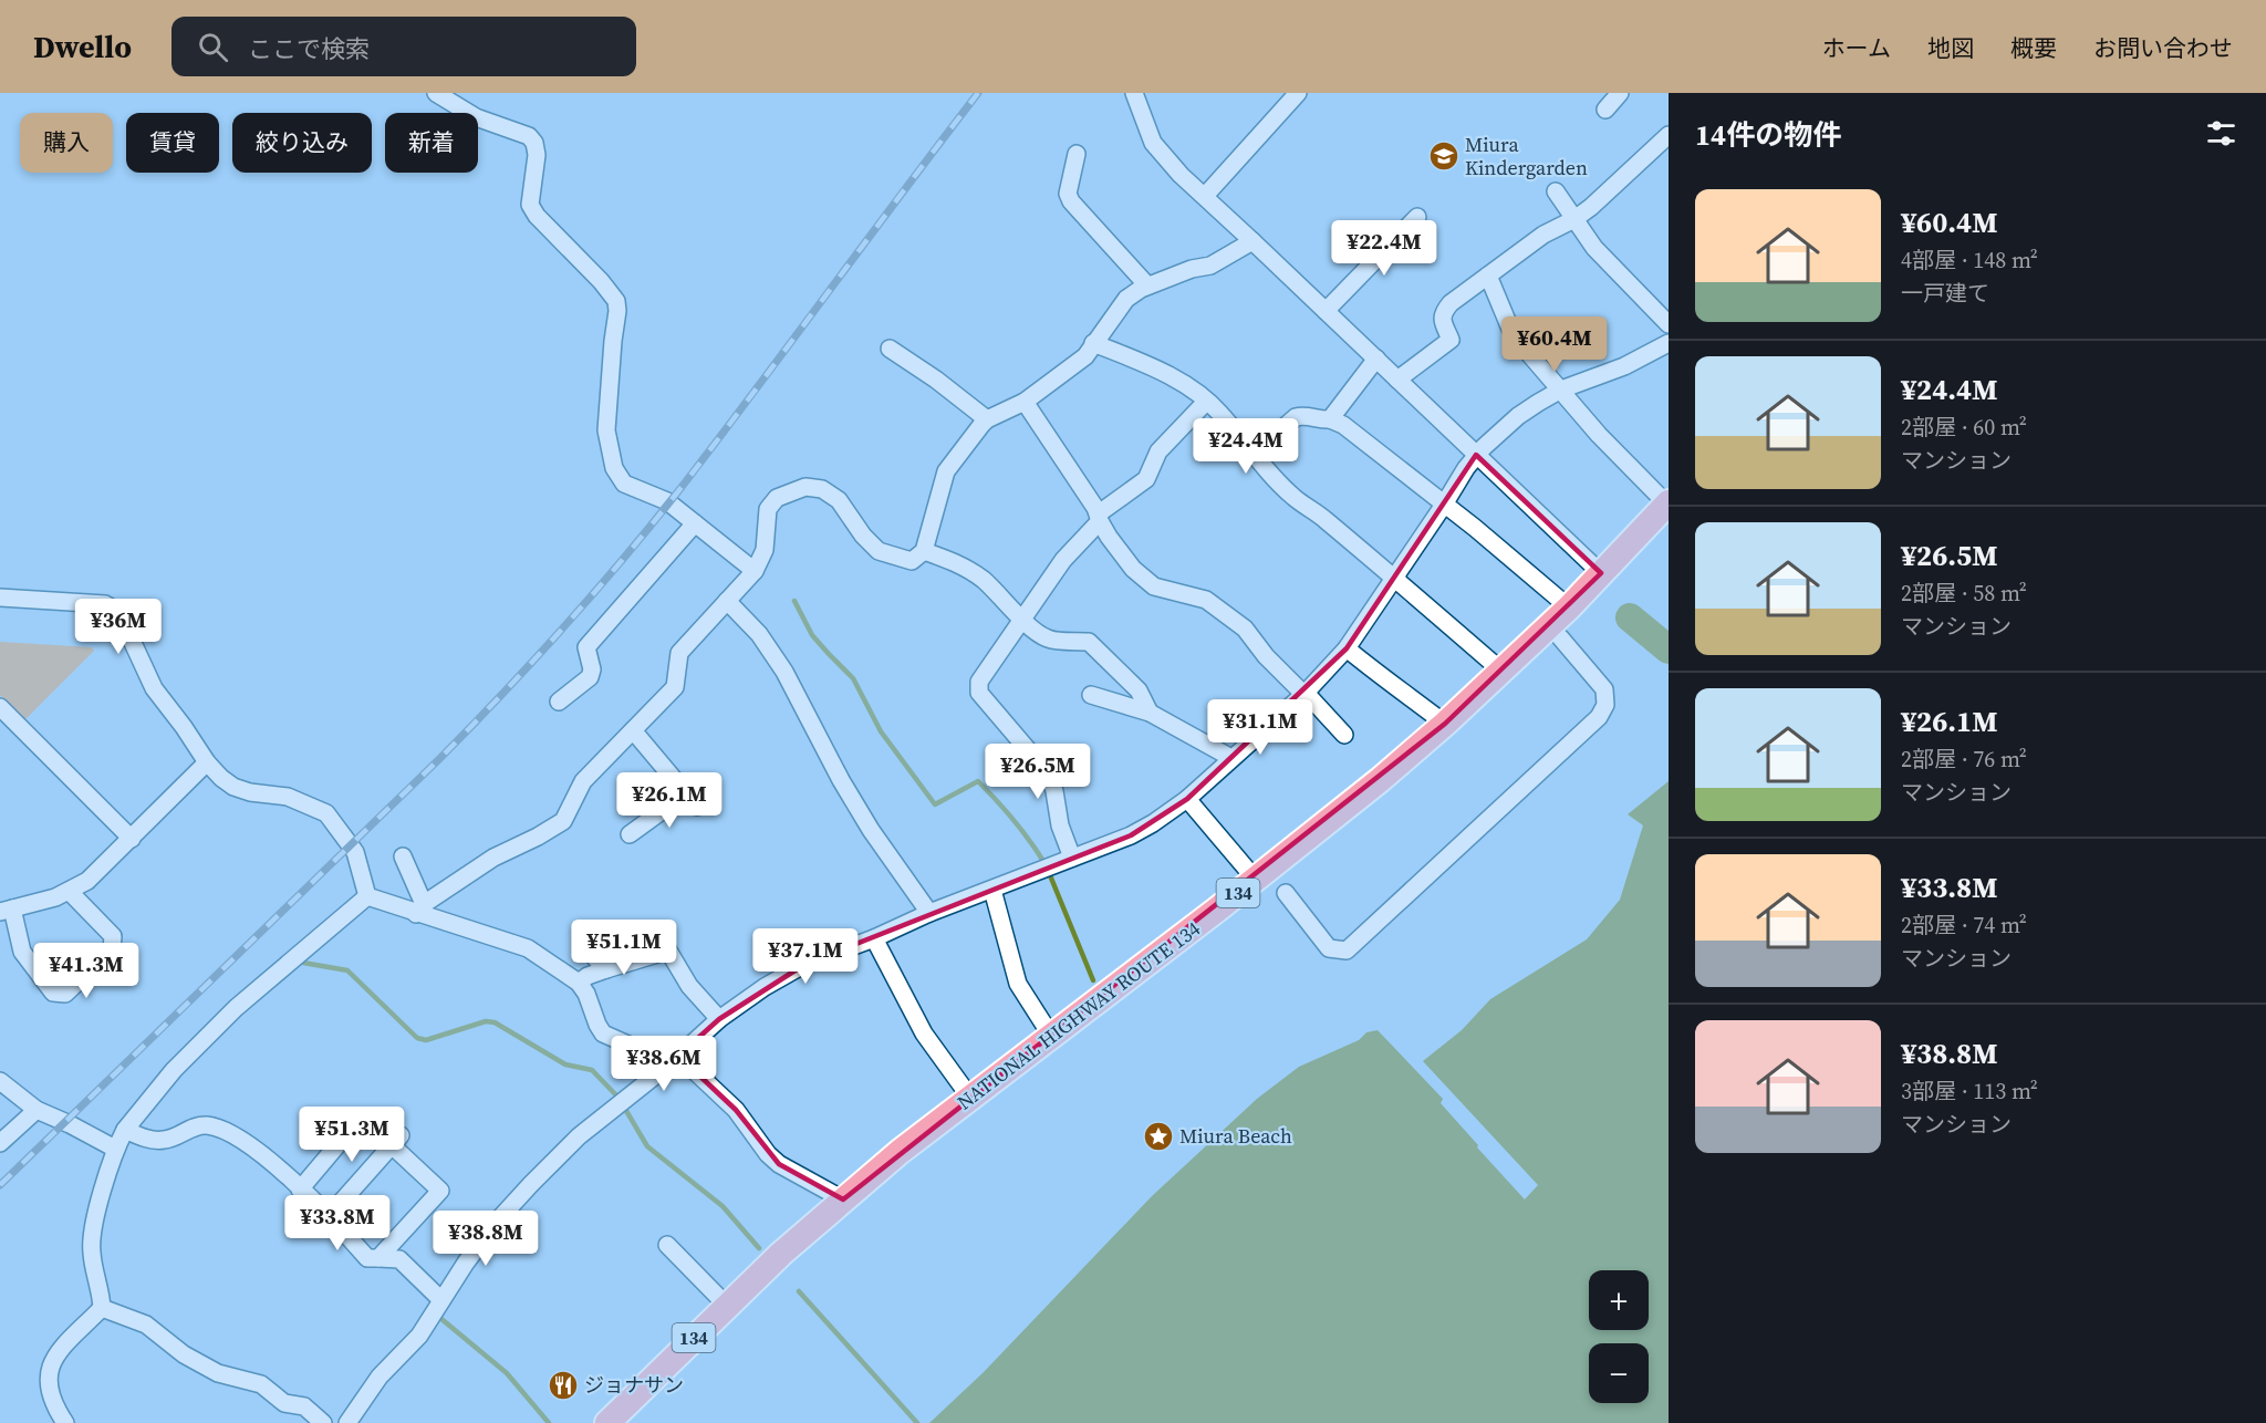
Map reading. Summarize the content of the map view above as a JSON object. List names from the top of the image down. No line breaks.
{"streets":{"highway":["134","NATIONAL HIGHWAY ROUTE 134"]},"places":{"school or university":["Miura Kindergarden"],"place":["Miura Beach"],"restaurant":["ジョナサン"]},"page":{"header":"Dwello","search":"ここで検索","nav":["ホーム","地図","概要","お問い合わせ"],"heading":"14件の物件","chip":["購入","賃貸","絞り込み","新着"],"list":[{"name":"¥60.4M","note":"4部屋 · 148 m² · 一戸建て"},{"name":"¥24.4M","note":"2部屋 · 60 m² · マンション"},{"name":"¥26.5M","note":"2部屋 · 58 m² · マンション"},{"name":"¥26.1M","note":"2部屋 · 76 m² · マンション"},{"name":"¥33.8M","note":"2部屋 · 74 m² · マンション"},{"name":"¥38.8M","note":"3部屋 · 113 m² · マンション"}],"price":["¥22.4M","¥60.4M","¥24.4M","¥36M","¥31.1M","¥26.5M","¥26.1M","¥51.1M","¥37.1M","¥41.3M","¥38.6M","¥51.3M","¥33.8M","¥38.8M"],"map_buttons":["+","−"]}}
